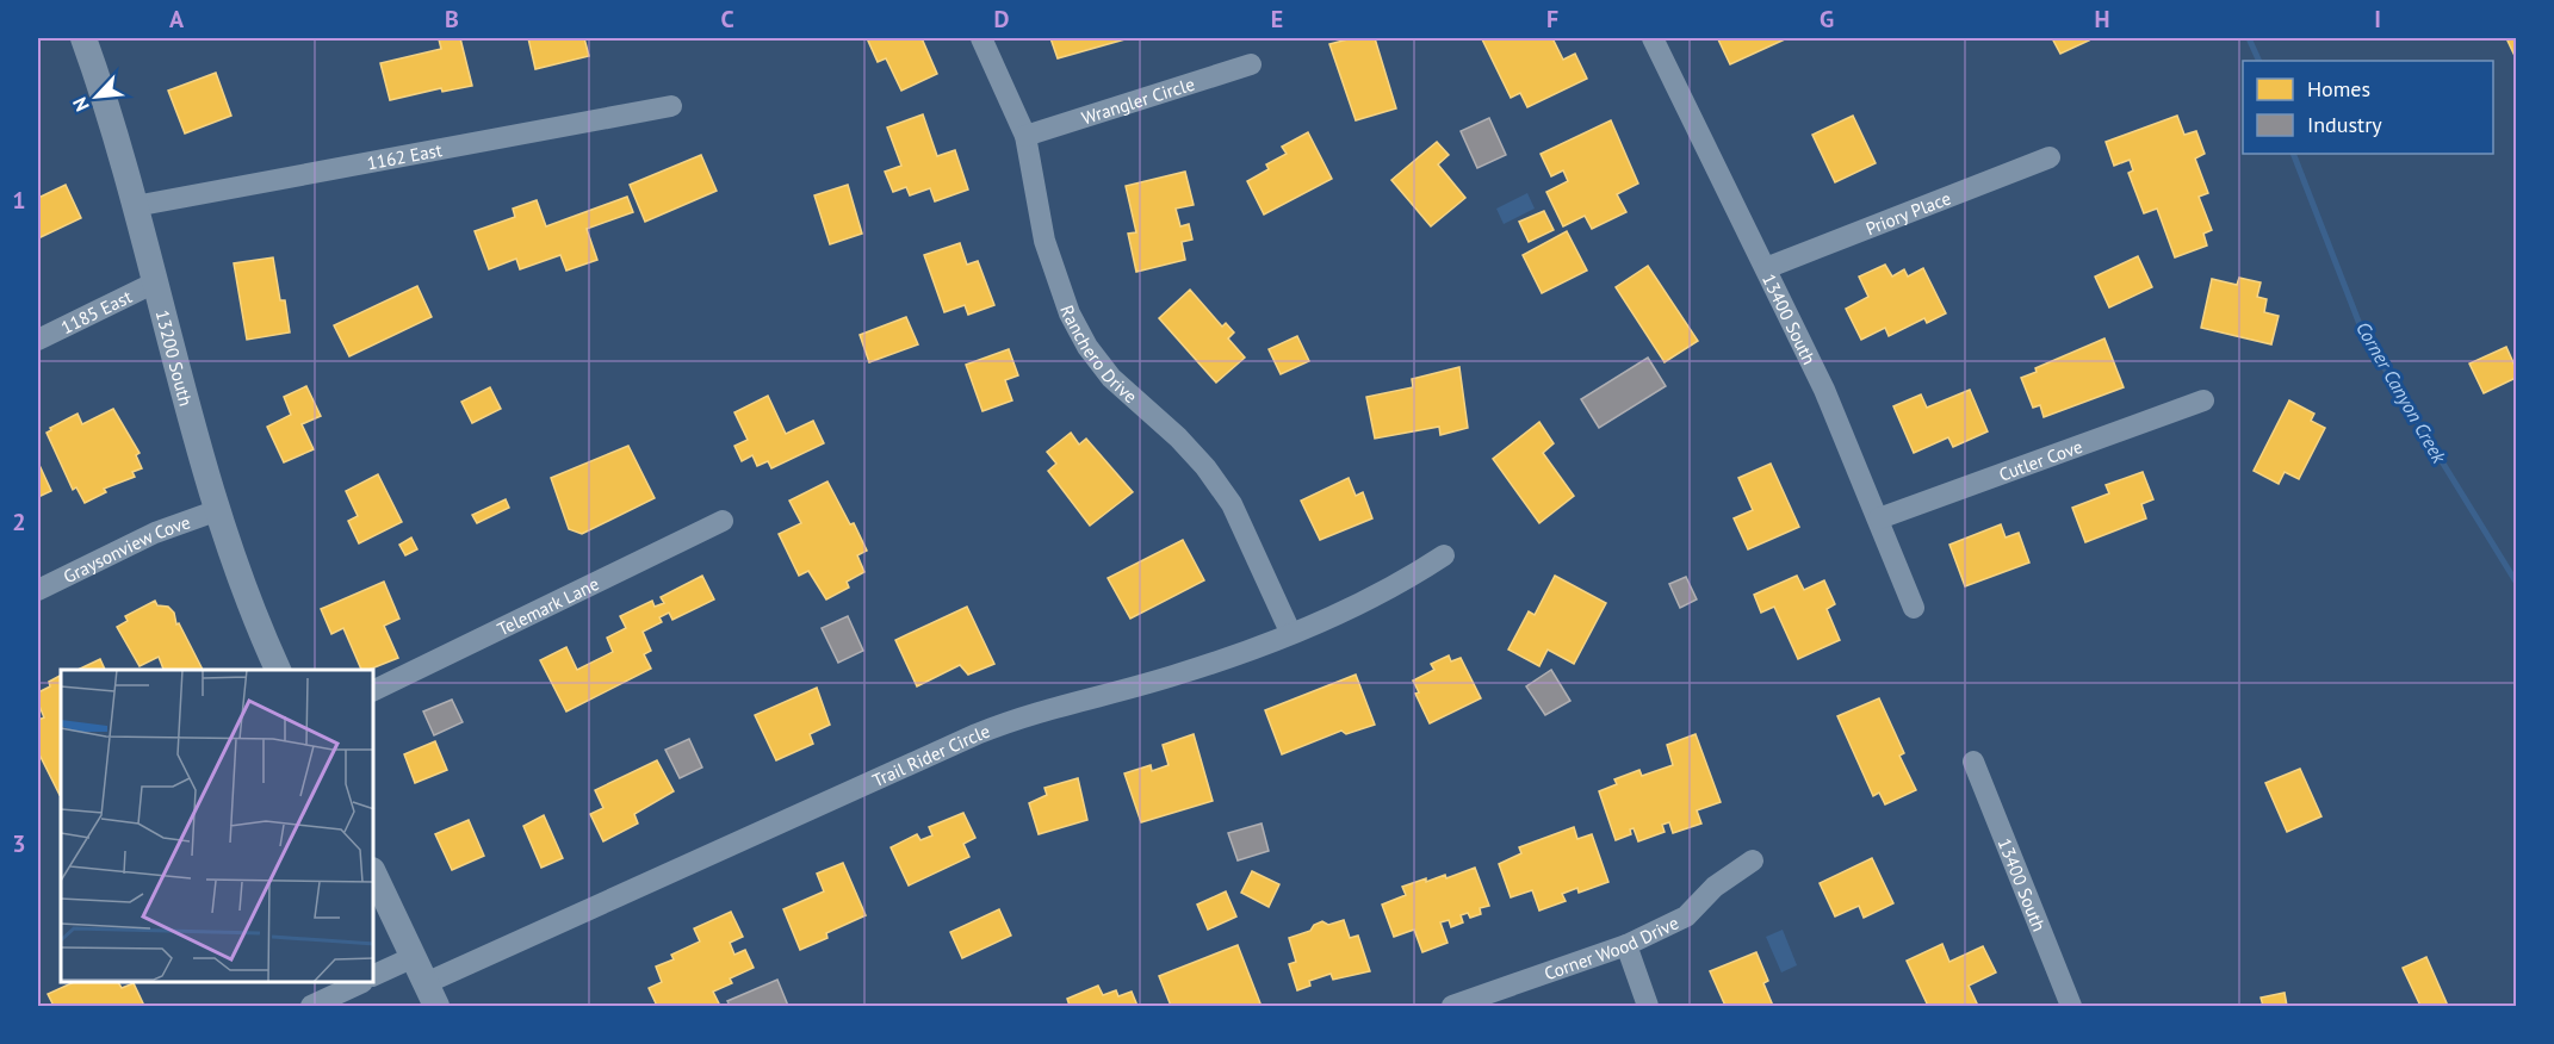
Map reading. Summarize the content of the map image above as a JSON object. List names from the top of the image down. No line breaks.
{"streets":{"street":["Wrangler Circle","1162 East","Priory Place","1185 East","13400 South","Ranchero Drive","13200 South","Cutler Cove","Graysonview Cove","Telemark Lane","Trail Rider Circle","Corner Wood Drive"]},"crossings":[["Wrangler Circle","Ranchero Drive"],["1162 East","13200 South"],["Priory Place","13400 South"],["1185 East","13200 South"],["13400 South","Cutler Cove"],["Ranchero Drive","Trail Rider Circle"],["13200 South","Graysonview Cove"]],"water":["Corner Canyon Creek"],"legend":["Homes","Industry"],"north":"bottom left","grid":{"columns":["A","B","C","D","E","F","G","H","I"],"rows":["1","2","3"]}}
